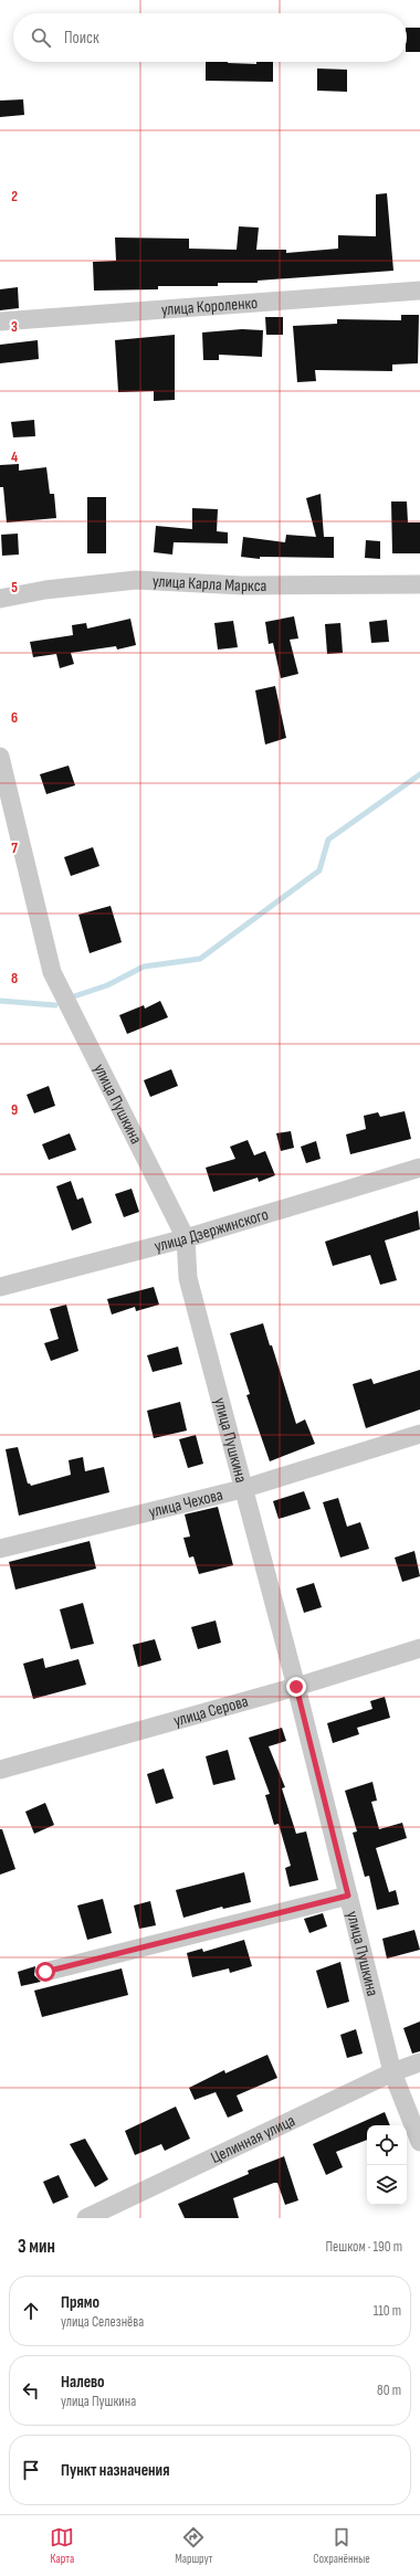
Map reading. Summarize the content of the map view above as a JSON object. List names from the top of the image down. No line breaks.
{"streets":{"street":["улица Короленко","улица Карла Маркса","улица Пушкина","улица Дзержинского","улица Чехова","улица Серова","Целинная улица"]},"crossings":[["улица Пушкина","улица Дзержинского"],["улица Пушкина","улица Чехова"],["улица Пушкина","улица Серова"],["улица Пушкина","Целинная улица"]],"page":{"search":"Поиск","heading":["3 мин","Пешком · 190 m"],"list":[["Прямо","улица Селезнёва","110 m"],["Налево","улица Пушкина","80 m"],"Пункт назначения"],"nav":["Карта","Маршрут","Сохранённые"]},"grid":{"rows":["2","3","4","5","6","7","8","9"]}}
